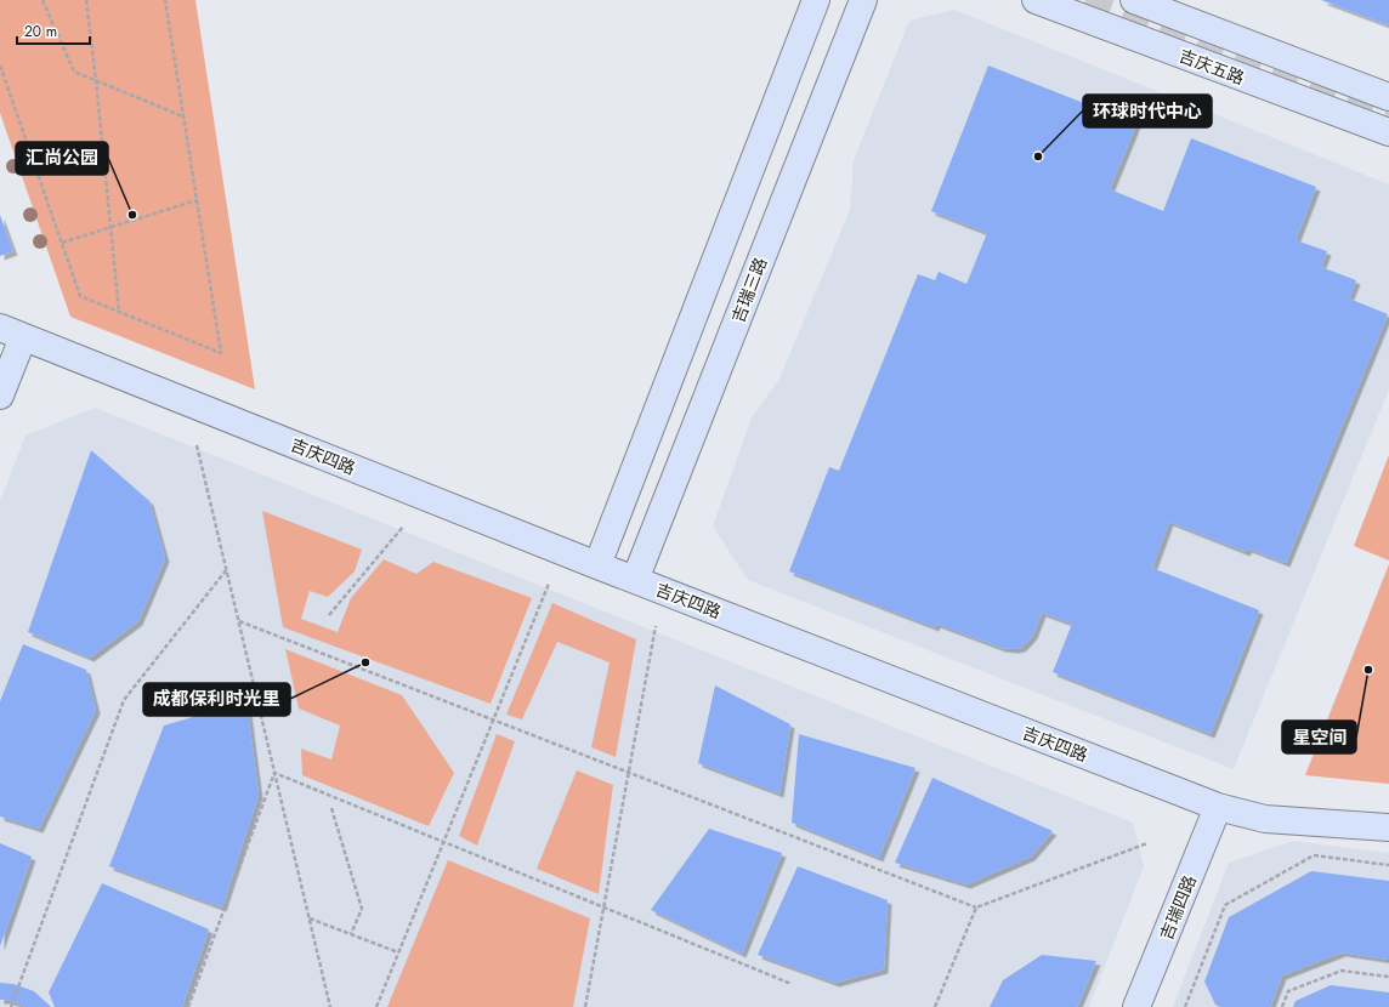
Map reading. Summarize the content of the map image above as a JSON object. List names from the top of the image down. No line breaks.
{"streets":{"street":["吉庆五路","吉瑞三路","吉庆四路","吉瑞四路"]},"crossings":[["吉瑞三路","吉庆四路"],["吉庆四路","吉瑞四路"]],"places":["环球时代中心","汇尚公园","成都保利时光里","星空间"],"scale_bar":"20 m"}
